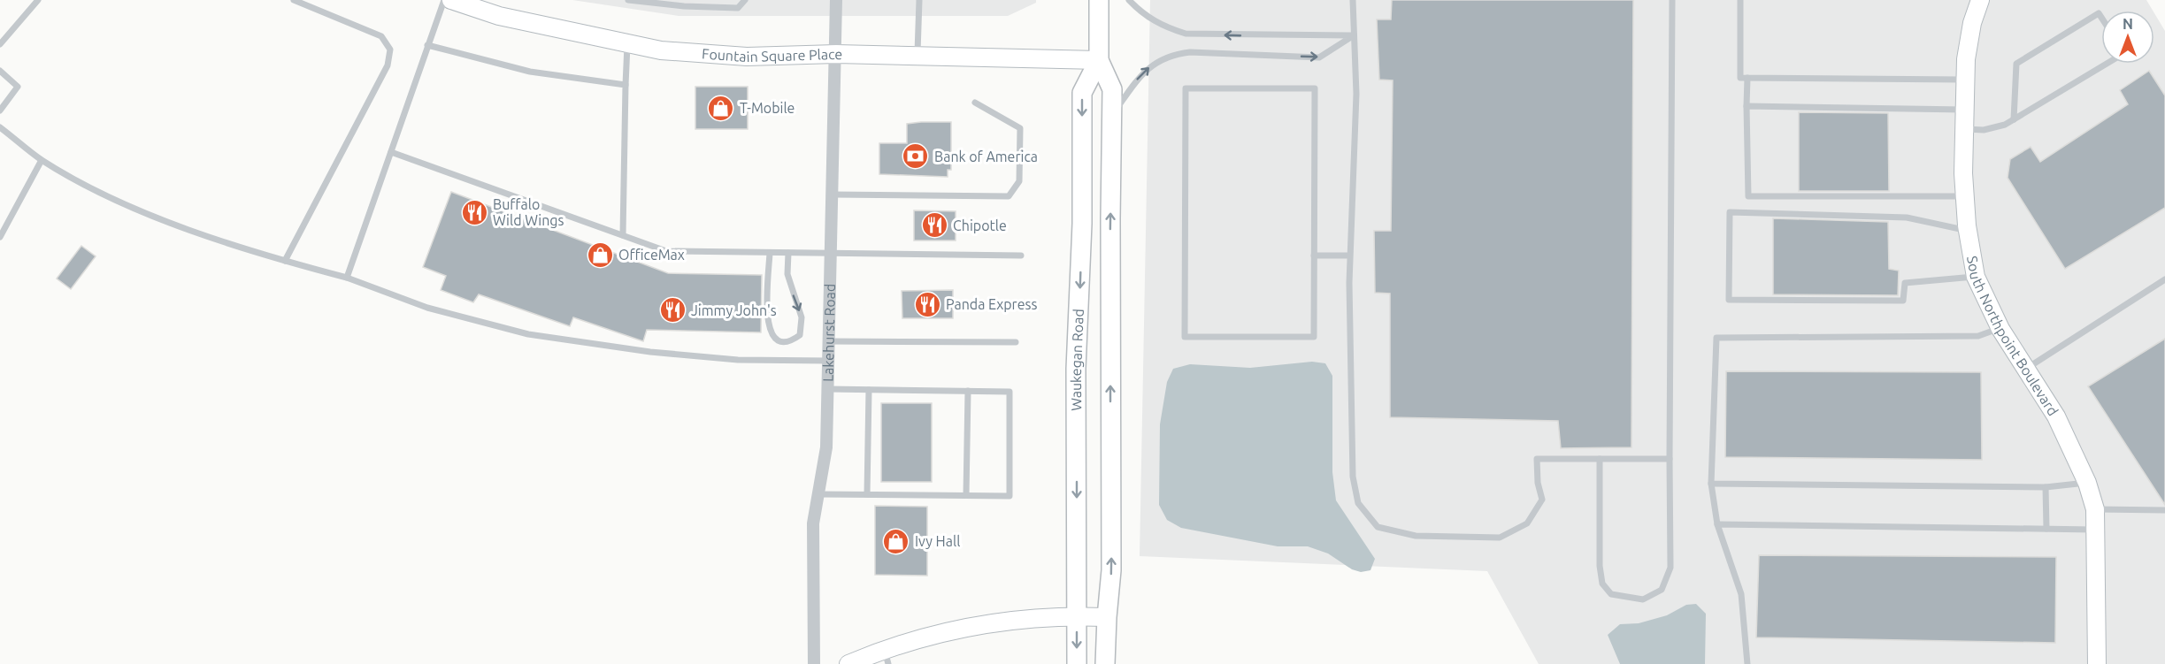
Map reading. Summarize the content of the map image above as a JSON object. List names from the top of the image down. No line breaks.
{"streets":{"main road":["Waukegan Road"],"street":["Fountain Square Place","Lakehurst Road","South Northpoint Boulevard"]},"crossings":[["Fountain Square Place","Lakehurst Road"],["Fountain Square Place","Waukegan Road"]],"places":{"shop":["T-Mobile","OfficeMax","Ivy Hall"],"bank":["Bank of America"],"restaurant":["Buffalo Wild Wings","Chipotle","Panda Express","Jimmy John's"]},"north":"top"}
